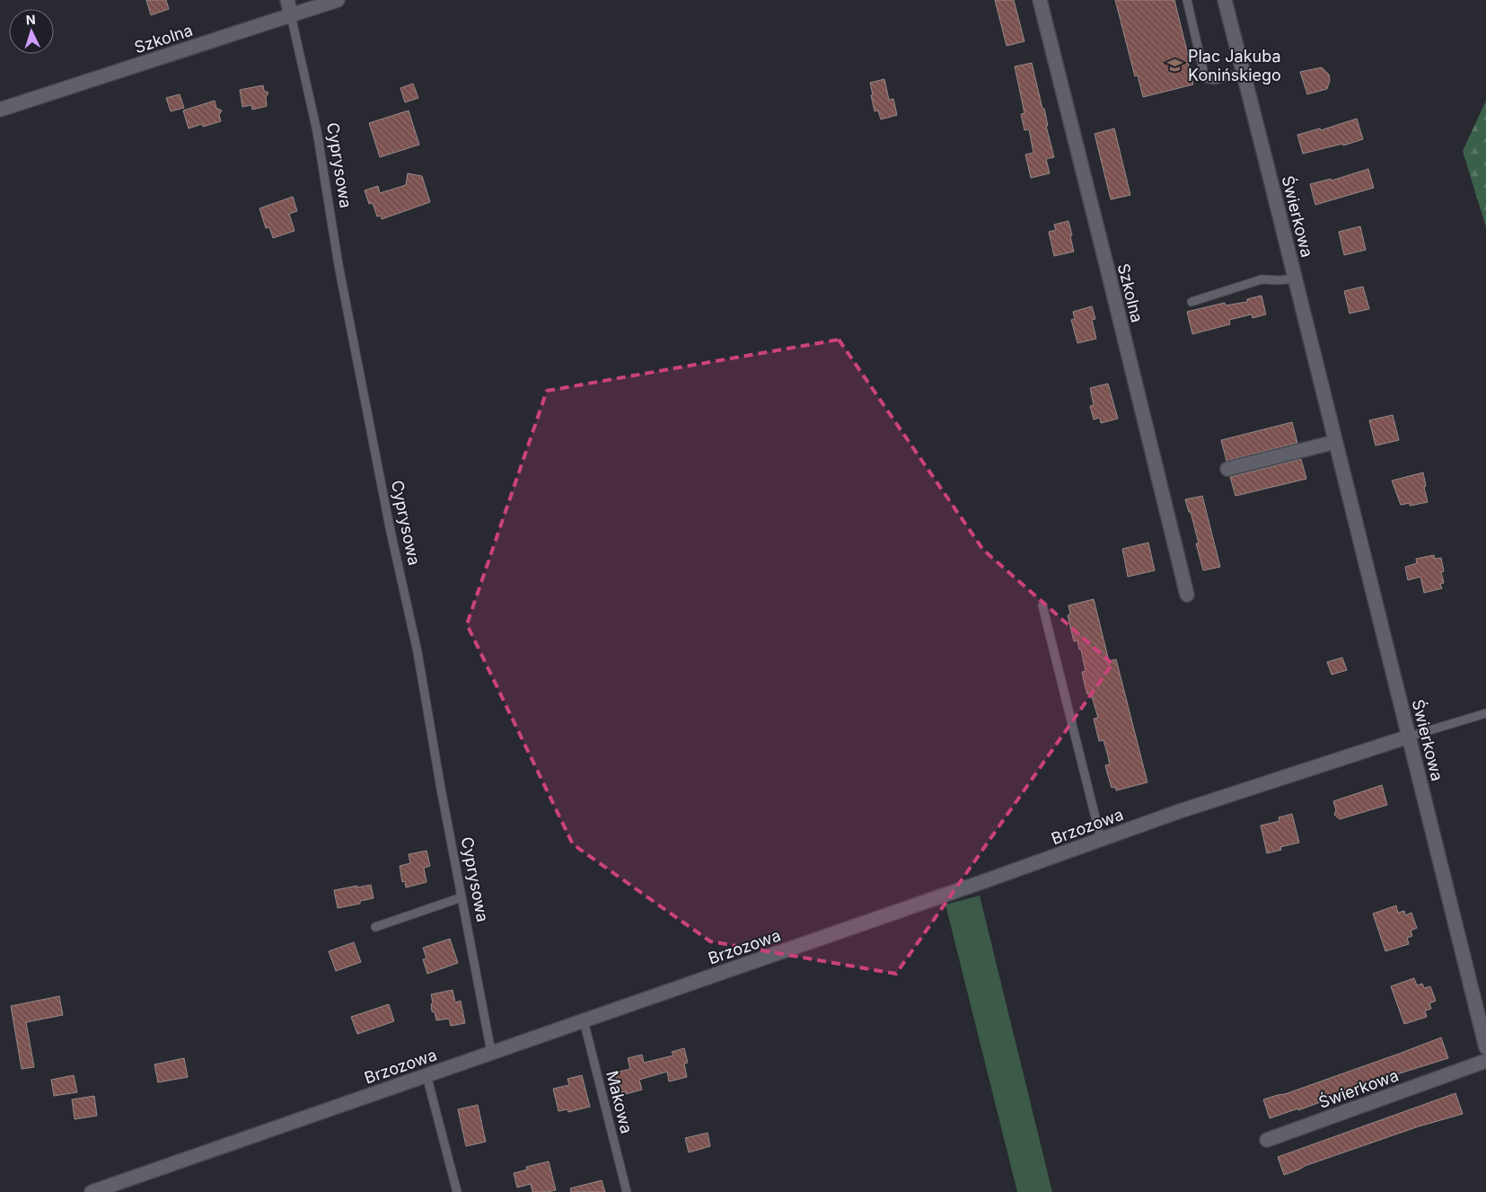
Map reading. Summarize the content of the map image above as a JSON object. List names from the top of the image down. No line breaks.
{"streets":{"street":["Szkolna","Cyprysowa","Świerkowa","Brzozowa"],"lane":["Makowa"]},"crossings":[["Szkolna","Cyprysowa"],["Cyprysowa","Brzozowa"],["Świerkowa","Brzozowa"],["Brzozowa","Makowa"]],"places":{"school or university":["Plac Jakuba Konińskiego"]},"north":"top"}
